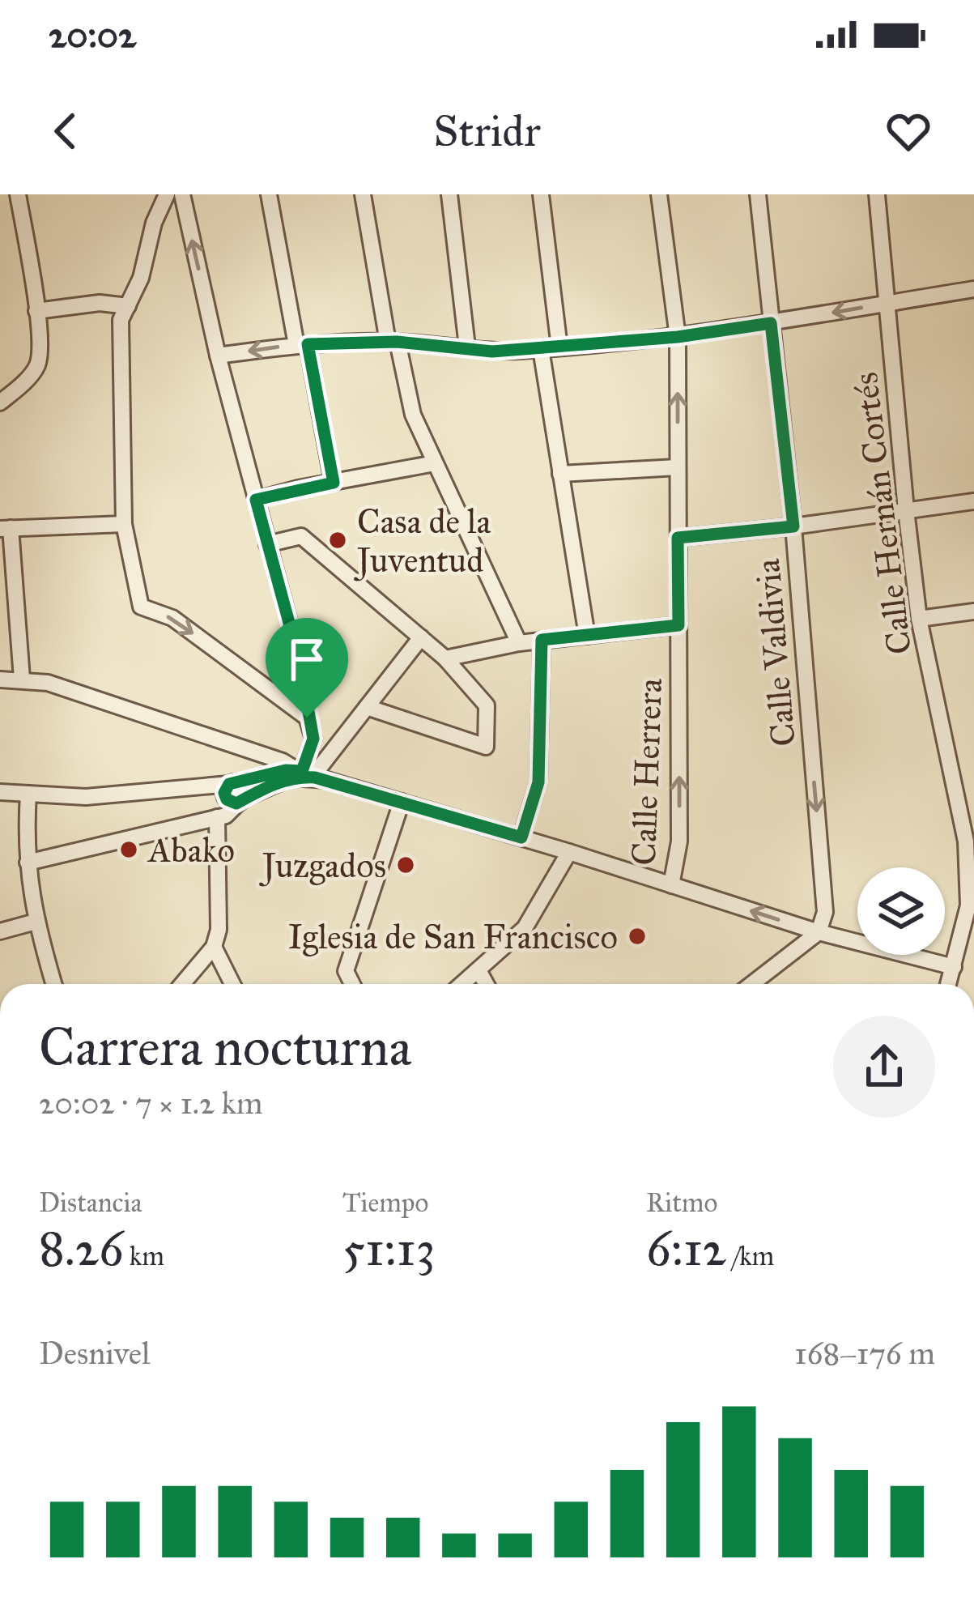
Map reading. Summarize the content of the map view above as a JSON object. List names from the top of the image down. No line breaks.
{"streets":{"street":["Calle Hernán Cortés","Calle Valdivia","Calle Herrera"]},"one_way":["Calle Valdivia","Calle Herrera"],"places":["Casa de la Juventud","Abako","Juzgados","Iglesia de San Francisco"],"page":{"status":"20:02","header":"Stridr","heading":["Carrera nocturna","20:02 · 7 × 1.2 km"],"stats":[["Distancia","8.26 km"],["Tiempo","51:13"],["Ritmo","6:12 /km"]],"chart":["Desnivel","168–176 m"]}}
